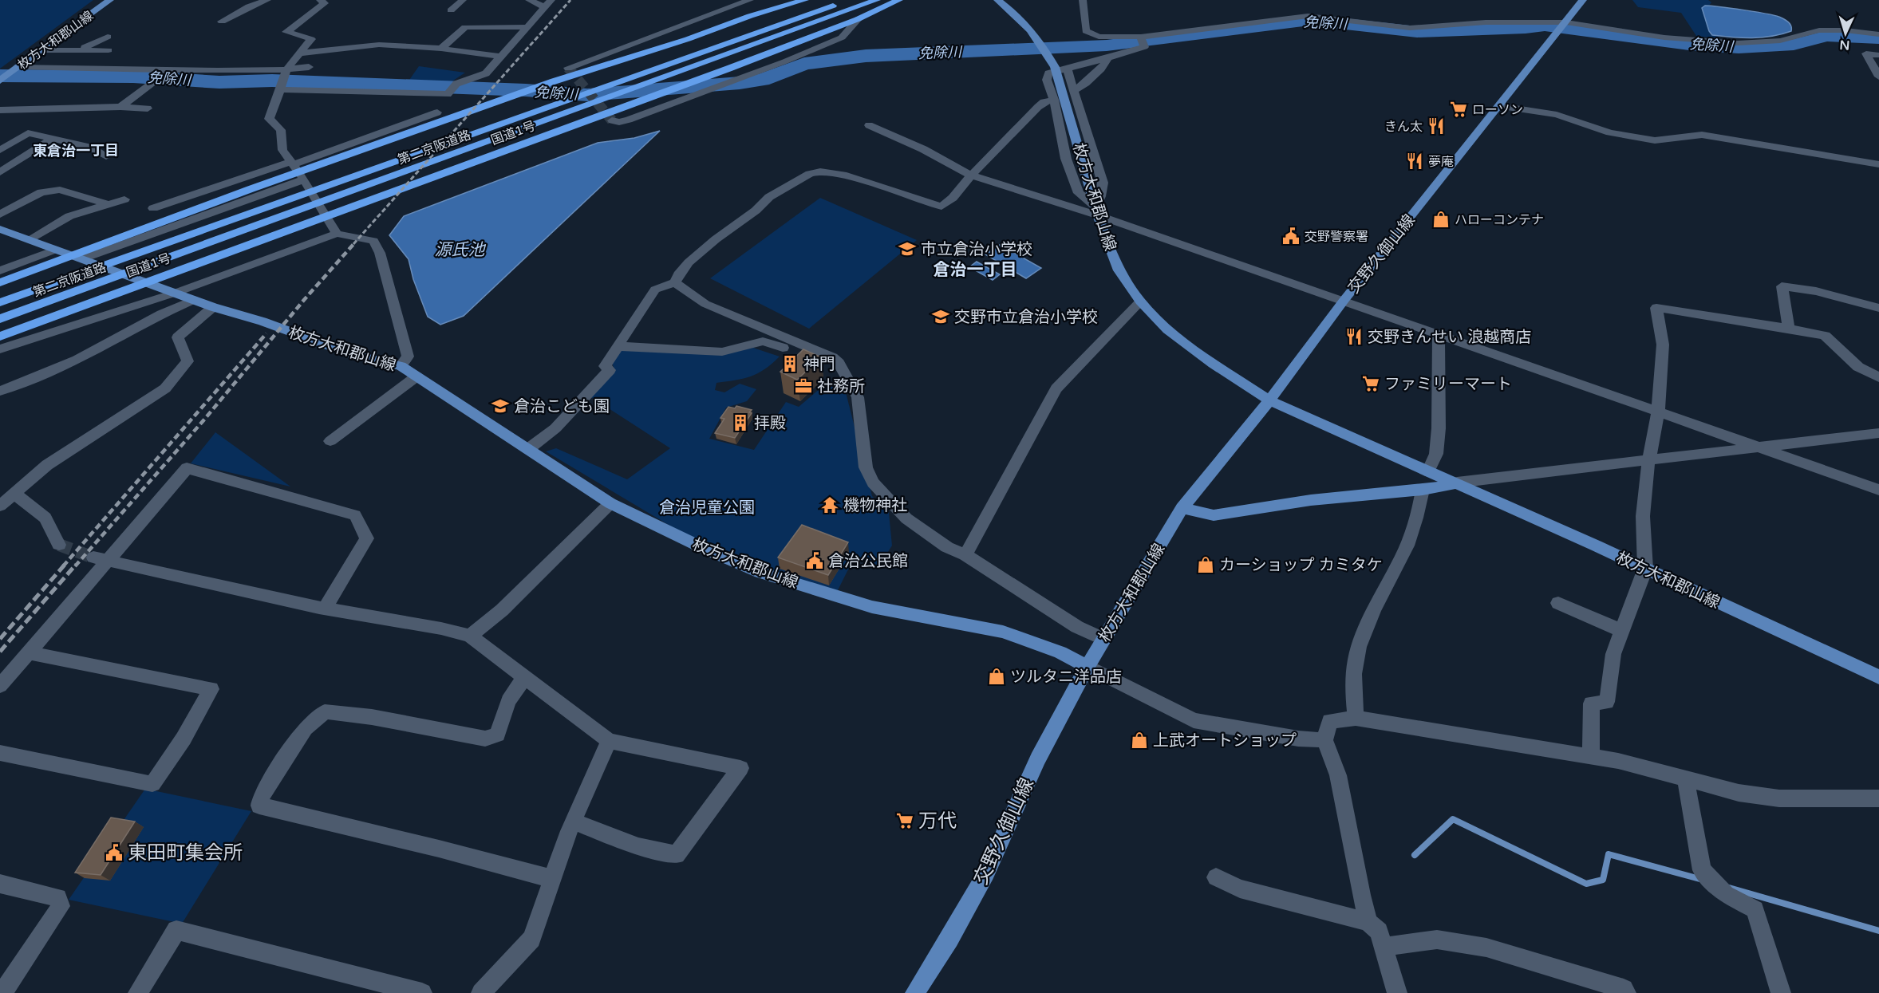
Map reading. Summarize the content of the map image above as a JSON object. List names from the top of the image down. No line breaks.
{"streets":{"highway":["国道1号","第二京阪道路"],"main road":["枚方大和郡山線","交野久御山線"]},"crossings":[["枚方大和郡山線","交野久御山線"]],"districts":["東倉治一丁目","倉治一丁目"],"water":["免除川","源氏池"],"parks":["倉治児童公園"],"places":{"supermarket":["ローソン","ファミリーマート","万代"],"restaurant":["きん太","夢庵","交野きんせい 浪越商店"],"shop":["ハローコンテナ","カーショップ カミタケ","ツルタニ洋品店","上武オートショップ"],"public building":["交野警察署","倉治公民館","東田町集会所"],"school or university":["市立倉治小学校","交野市立倉治小学校","倉治こども園"],"building":["神門","拝殿"],"office":["社務所"],"temple":["機物神社"]},"north":"bottom"}
